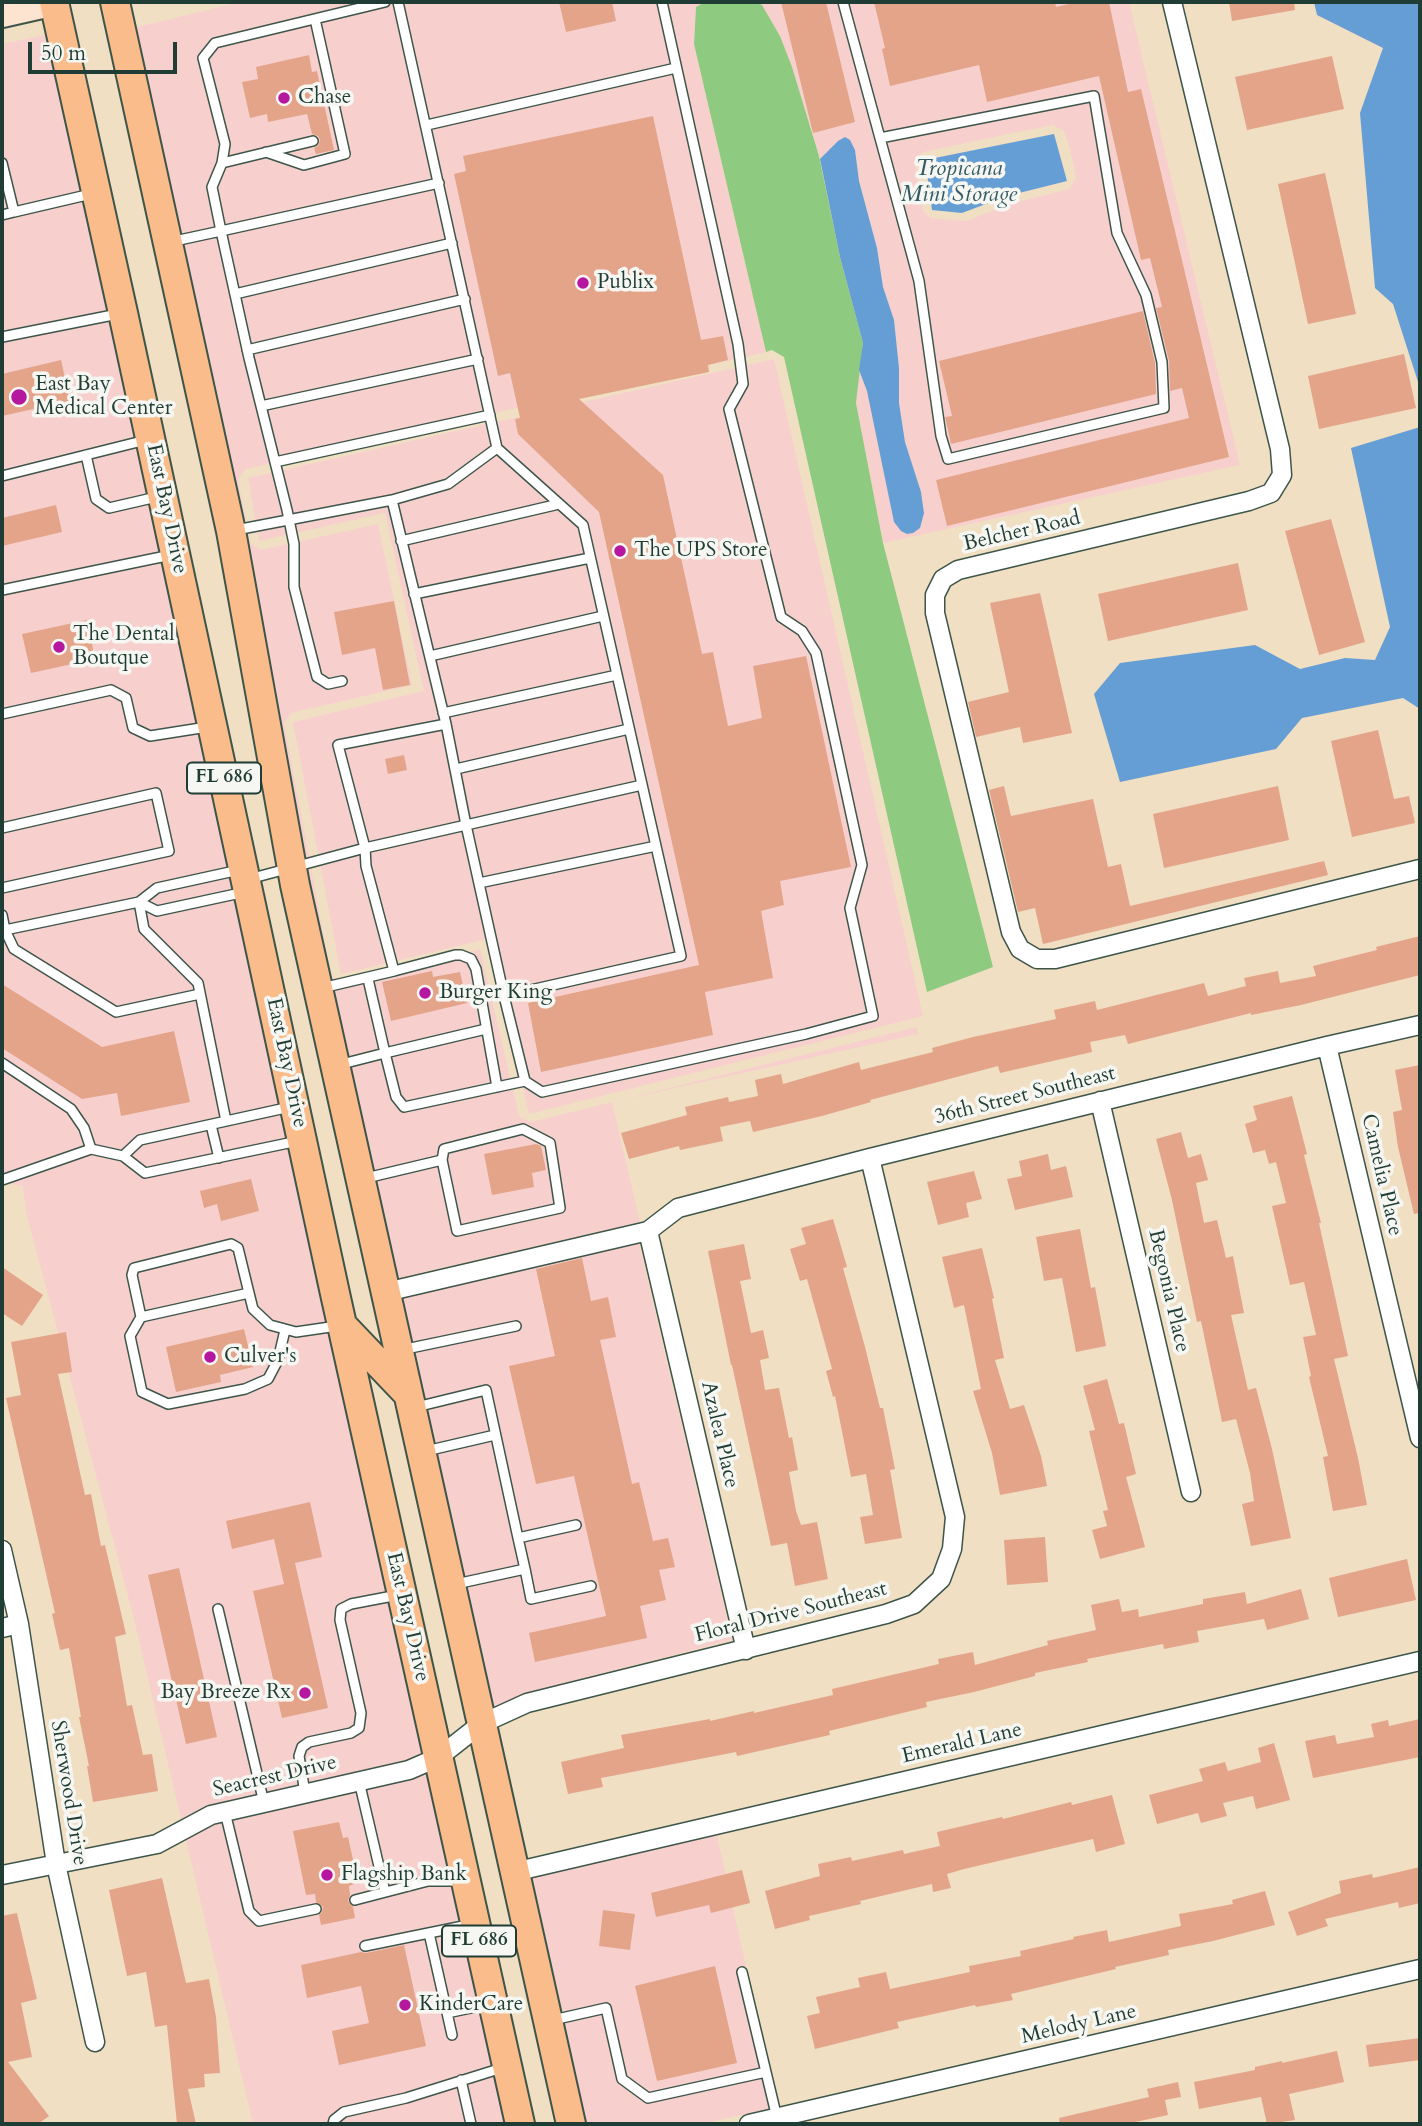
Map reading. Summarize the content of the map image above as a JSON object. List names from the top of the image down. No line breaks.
{"streets":{"main road":["East Bay Drive","FL 686"],"street":["Belcher Road","36th Street Southeast","Camelia Place","Begonia Place","Azalea Place","Floral Drive Southeast","Emerald Lane","Seacrest Drive","Sherwood Drive","Melody Lane"]},"crossings":[["East Bay Drive","Floral Drive Southeast"],["East Bay Drive","Seacrest Drive"],["FL 686","Floral Drive Southeast"],["FL 686","Emerald Lane"],["36th Street Southeast","Camelia Place"],["36th Street Southeast","Begonia Place"],["36th Street Southeast","Azalea Place"],["36th Street Southeast","Floral Drive Southeast"],["Azalea Place","Floral Drive Southeast"],["Floral Drive Southeast","Seacrest Drive"],["Seacrest Drive","Sherwood Drive"]],"water":["Tropicana Mini Storage"],"places":["Chase","Publix","East Bay Medical Center","The UPS Store","The Dental Boutque","Burger King","Culver's","Bay Breeze Rx","Flagship Bank","KinderCare"],"scale_bar":"50 m"}
